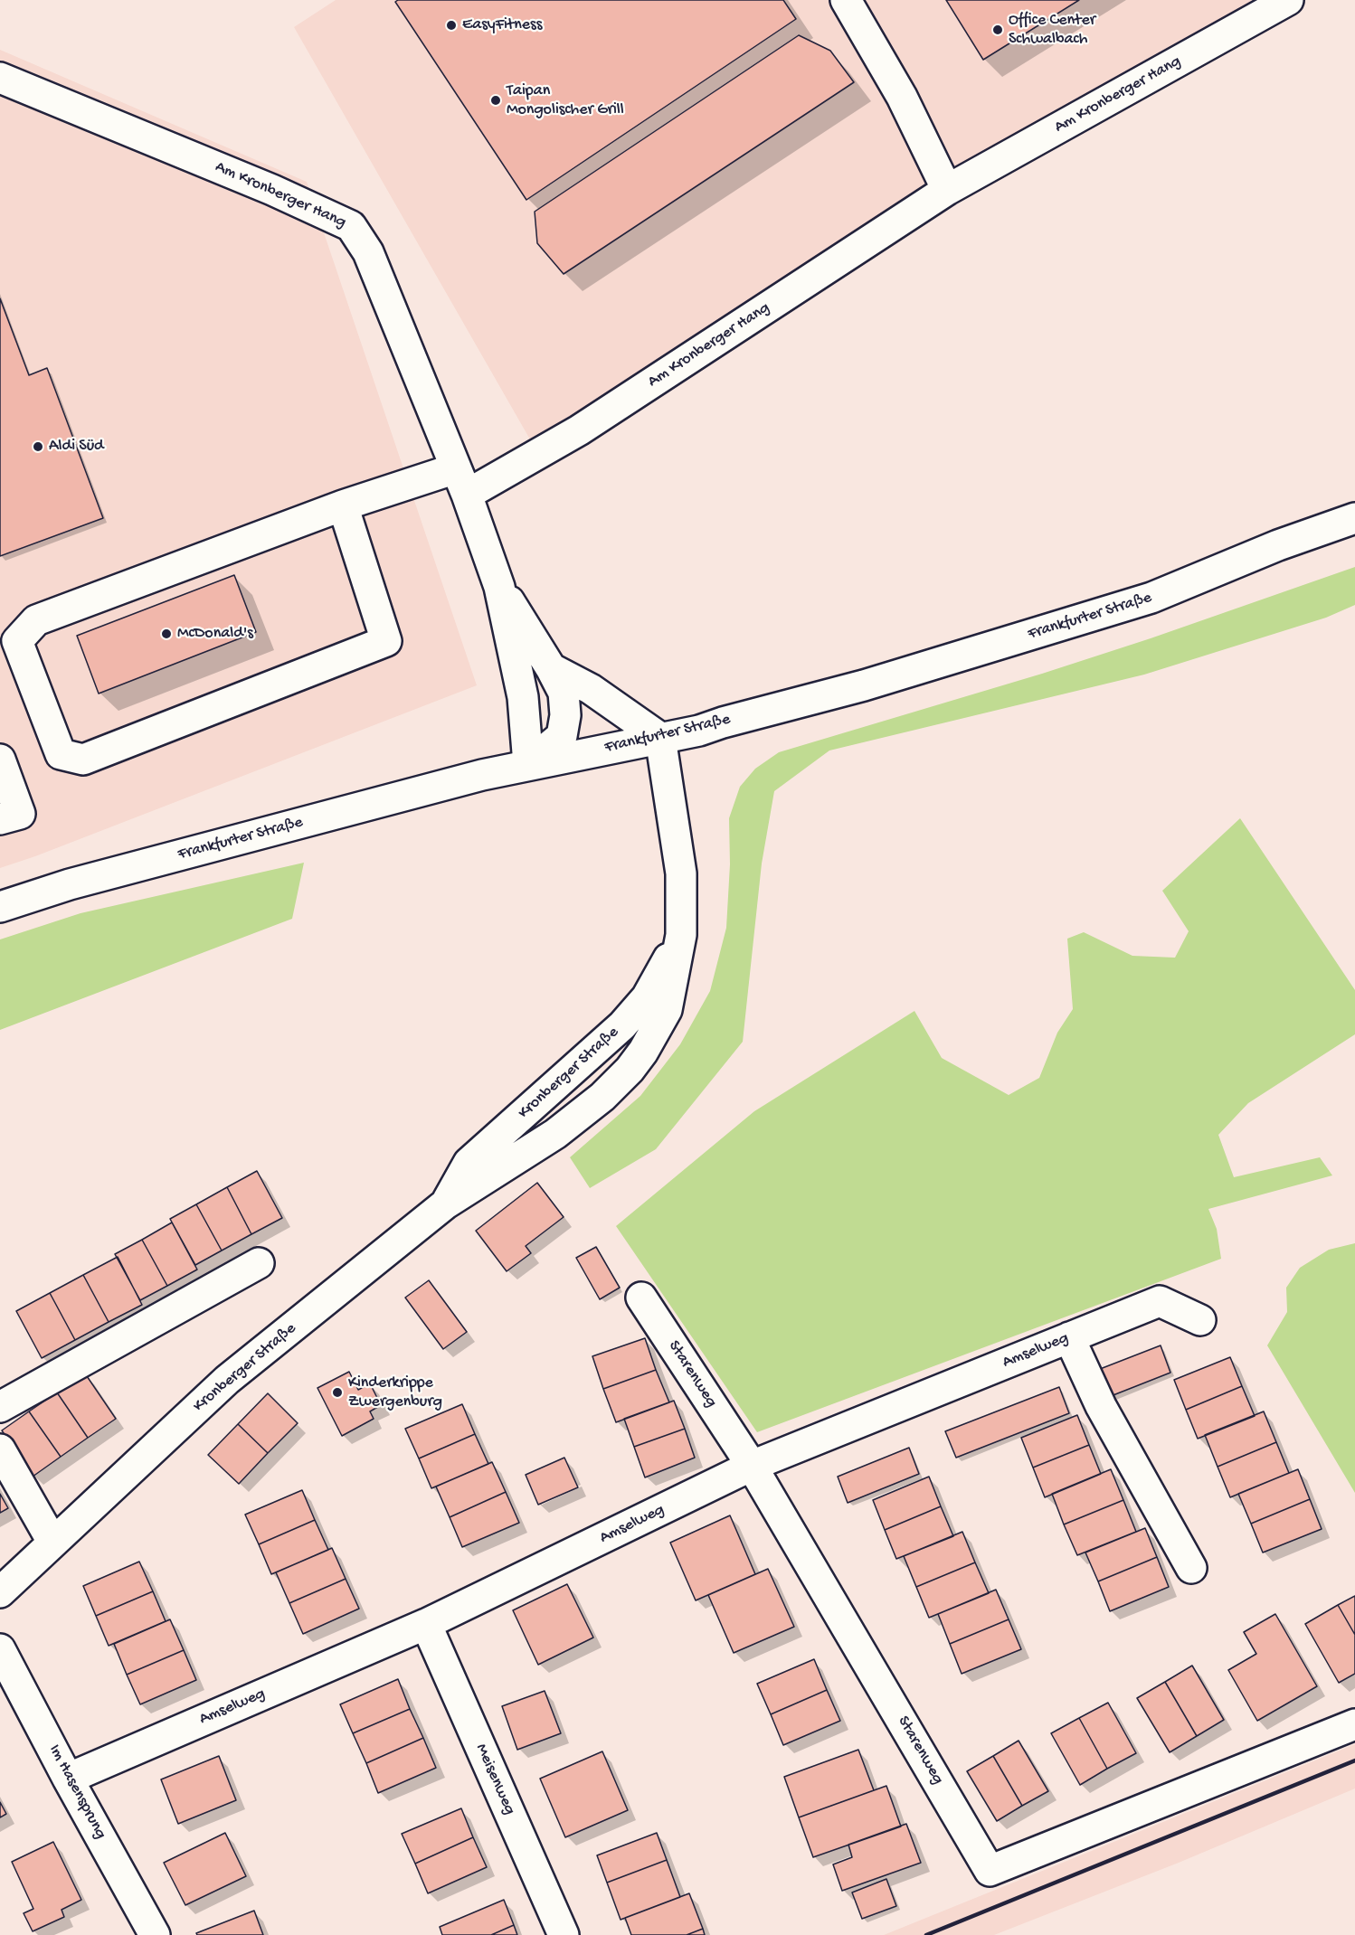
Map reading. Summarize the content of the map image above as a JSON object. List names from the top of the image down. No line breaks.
{"streets":{"street":["Am Kronberger Hang","Frankfurter Straße","Kronberger Straße","Amselweg","Starenweg","Meisenweg","Im Hasensprung"]},"crossings":[["Am Kronberger Hang","Frankfurter Straße"],["Frankfurter Straße","Kronberger Straße"],["Amselweg","Starenweg"],["Amselweg","Meisenweg"],["Amselweg","Im Hasensprung"]],"places":["EasyFitness","Office Center Schwalbach","Taipan Mongolischer Grill","Aldi Süd","McDonald's","Kinderkrippe Zwergenburg"]}
